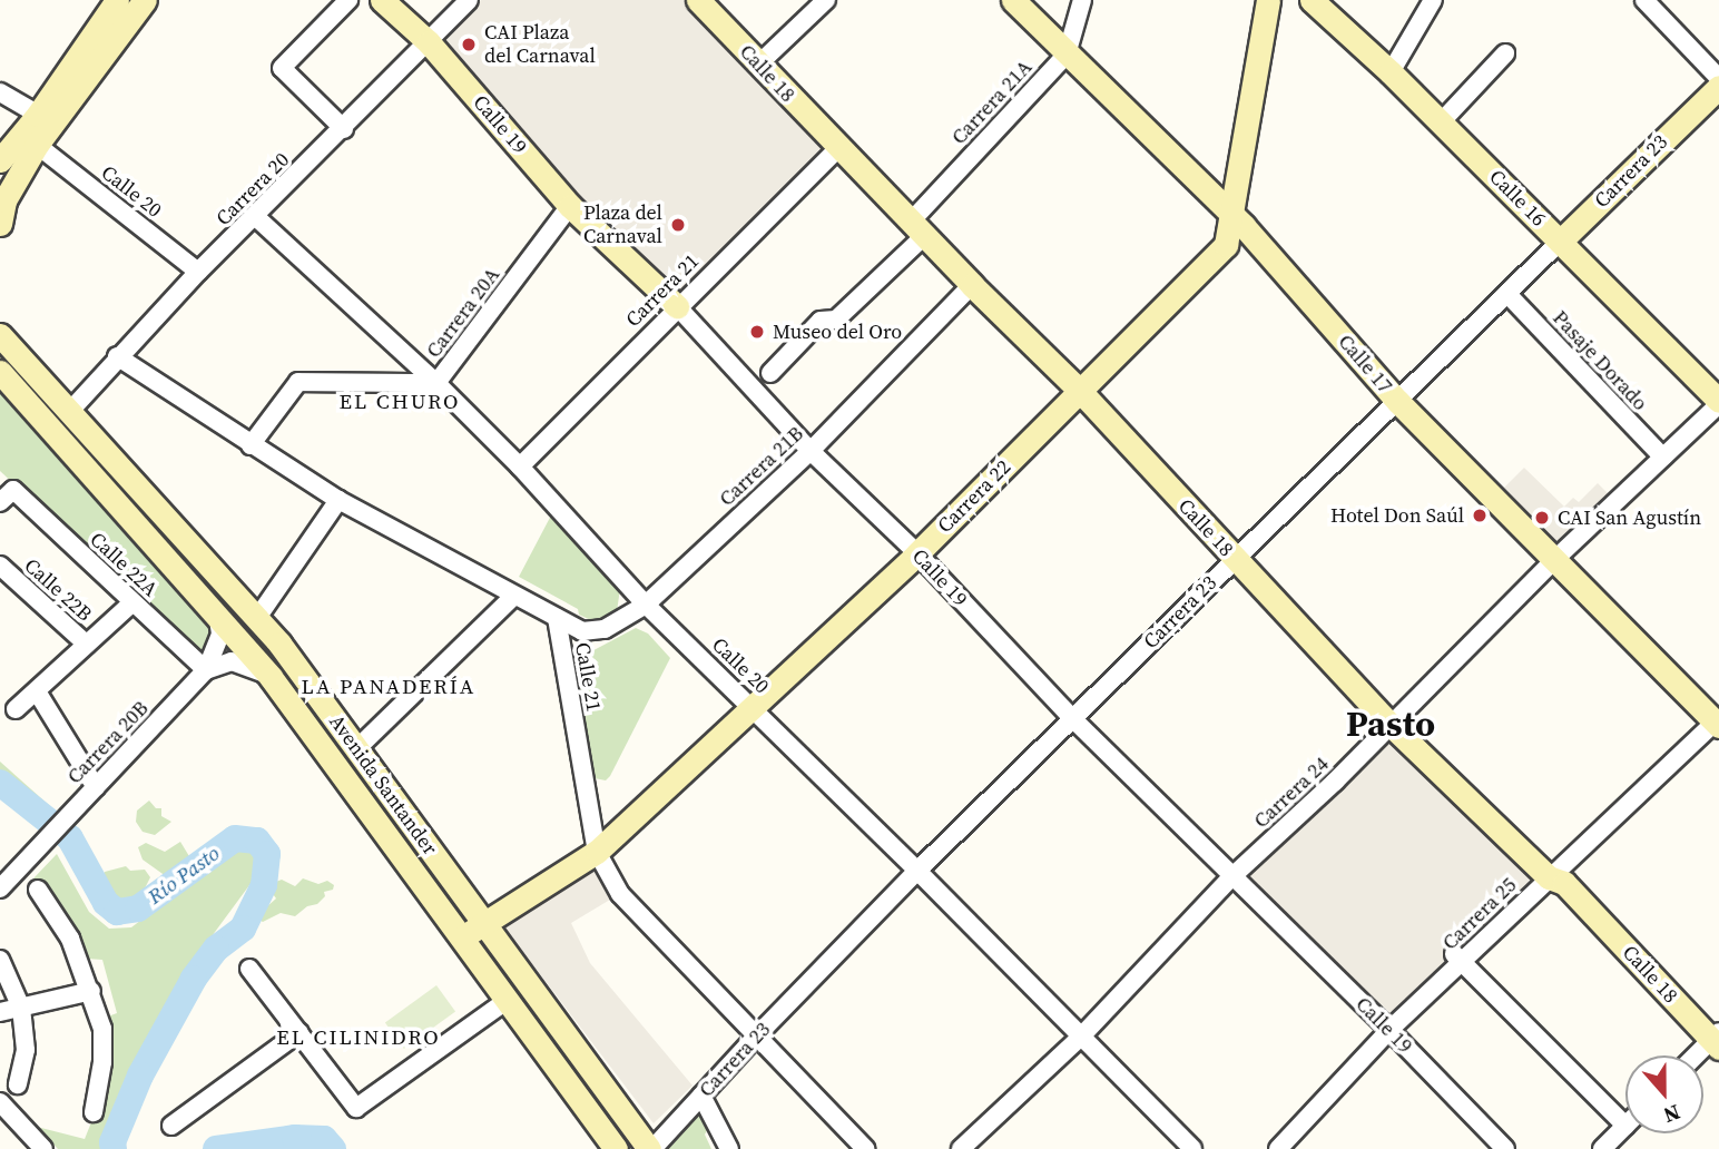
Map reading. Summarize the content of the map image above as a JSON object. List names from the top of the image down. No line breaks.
{"streets":{"street":["Calle 18","Carrera 21A","Calle 19","Carrera 23","Carrera 20","Calle 20","Calle 16","Carrera 21","Carrera 20A","Pasaje Dorado","Calle 17","Carrera 21B","Carrera 22","Calle 22A","Calle 22B","Calle 21","Carrera 20B","Avenida Santander","Carrera 24","Carrera 25"]},"crossings":[["Calle 18","Carrera 21A"],["Calle 18","Carrera 23"],["Calle 18","Carrera 21"],["Calle 18","Carrera 21B"],["Calle 18","Carrera 22"],["Calle 18","Carrera 24"],["Calle 18","Carrera 25"],["Carrera 21A","Calle 17"],["Calle 19","Carrera 23"],["Calle 19","Carrera 20"],["Calle 19","Carrera 21"],["Calle 19","Carrera 20A"],["Calle 19","Carrera 21B"],["Calle 19","Carrera 22"],["Calle 19","Carrera 24"],["Calle 19","Carrera 25"],["Carrera 23","Calle 20"],["Carrera 23","Calle 16"],["Carrera 23","Pasaje Dorado"],["Carrera 23","Calle 17"],["Carrera 23","Calle 21"],["Carrera 23","Avenida Santander"],["Carrera 20","Calle 20"],["Carrera 20","Avenida Santander"],["Calle 20","Carrera 21"],["Calle 20","Carrera 20A"],["Calle 20","Carrera 21B"],["Calle 20","Carrera 22"],["Calle 20","Carrera 24"],["Calle 16","Carrera 24"],["Pasaje Dorado","Carrera 24"],["Calle 17","Carrera 22"],["Calle 17","Carrera 24"],["Calle 17","Carrera 25"],["Carrera 21B","Calle 21"],["Carrera 22","Calle 21"],["Carrera 22","Avenida Santander"],["Calle 22A","Carrera 20B"],["Carrera 20B","Avenida Santander"]],"districts":["EL CHURO","LA PANADERÍA","Pasto","EL CILINIDRO"],"water":["Río Pasto"],"places":["CAI Plaza del Carnaval","Plaza del Carnaval","Museo del Oro","Hotel Don Saúl","CAI San Agustín"],"north":"bottom"}
